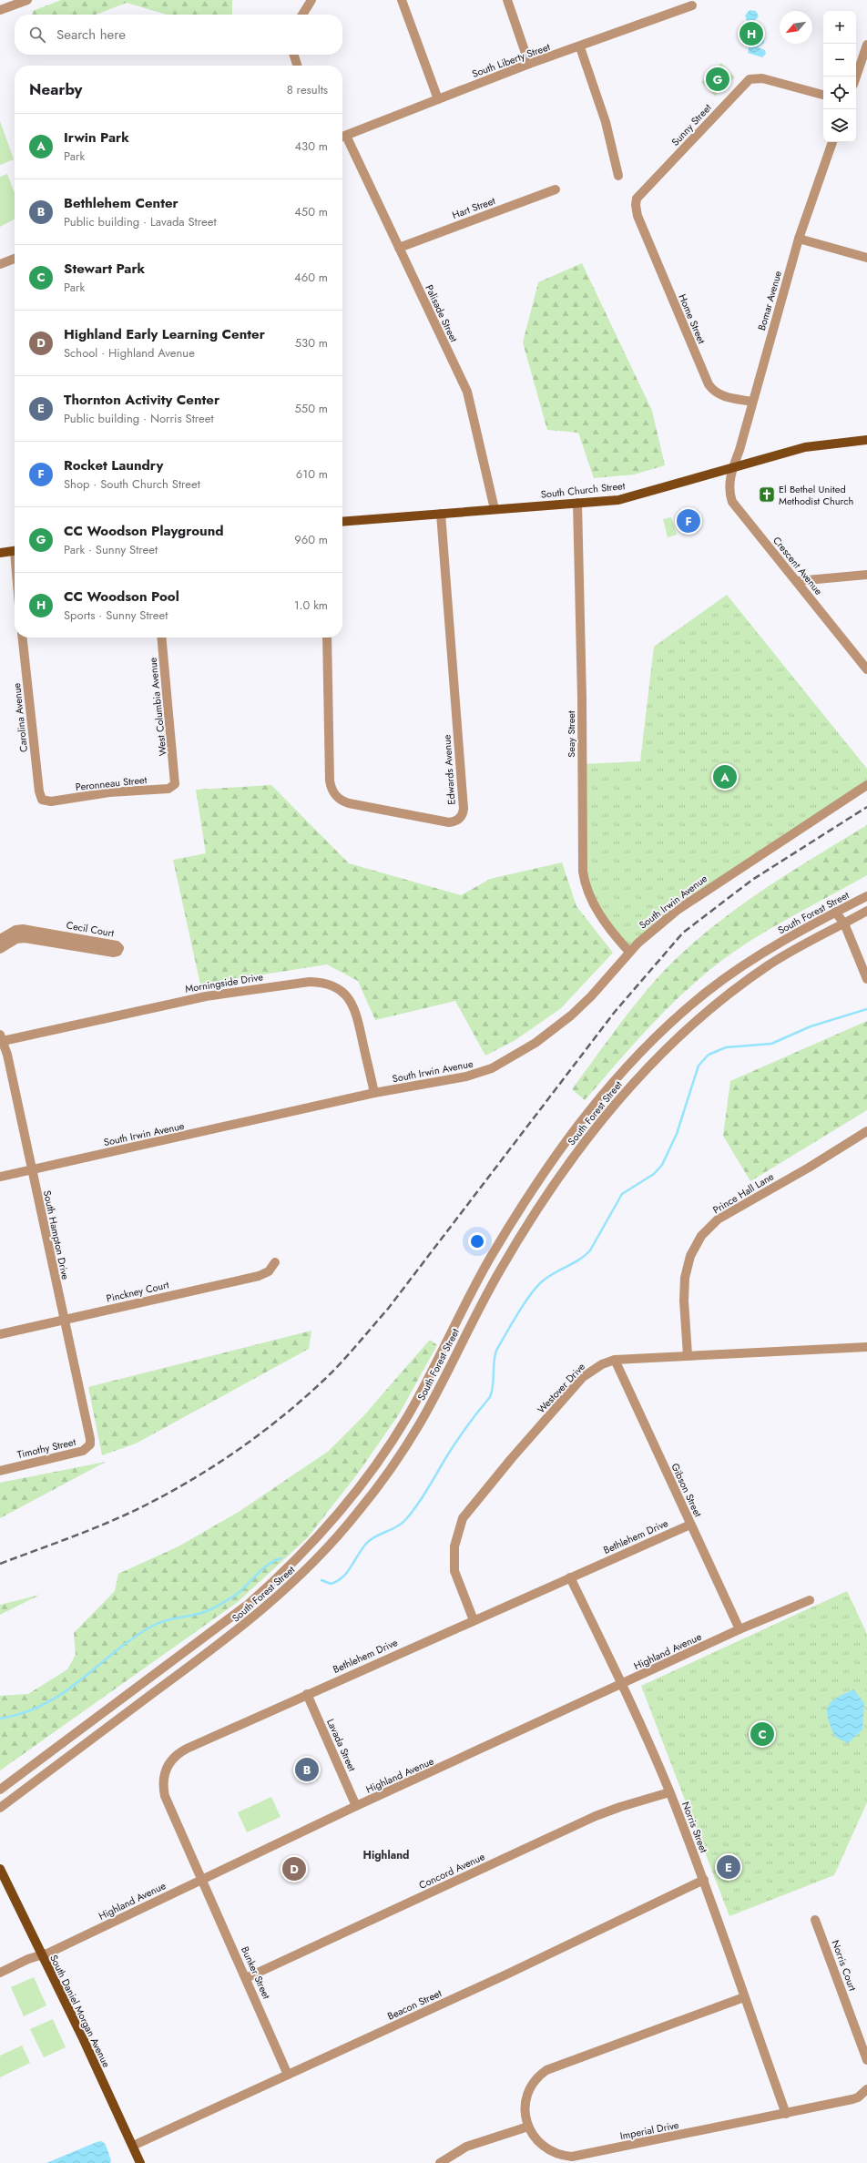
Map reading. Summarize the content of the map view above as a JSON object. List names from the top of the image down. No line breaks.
{"streets":{"main road":["South Church Street","South Daniel Morgan Avenue"],"street":["South Liberty Street","Sunny Street","Hart Street","Bomar Avenue","Palisade Street","Home Street","Crescent Avenue","West Columbia Avenue","Carolina Avenue","Seay Street","Edwards Avenue","Peronneau Street","South Irwin Avenue","South Forest Street","Cecil Court","Morningside Drive","Prince Hall Lane","South Hampton Drive","Pinckney Court","Westover Drive","Timothy Street","Gibson Street","Bethlehem Drive","Highland Avenue","Lavada Street","Norris Street","Concord Avenue","Norris Court","Bunker Street","Beacon Street","Imperial Drive"]},"crossings":[["South Liberty Street","Palisade Street"],["Sunny Street","Home Street"],["Hart Street","Palisade Street"],["Bomar Avenue","Home Street"],["Bomar Avenue","South Church Street"],["Bomar Avenue","Crescent Avenue"],["Palisade Street","South Church Street"],["South Church Street","Crescent Avenue"],["South Church Street","Seay Street"],["South Church Street","Edwards Avenue"],["West Columbia Avenue","Peronneau Street"],["Carolina Avenue","Peronneau Street"],["Seay Street","South Irwin Avenue"],["South Irwin Avenue","Morningside Drive"],["South Irwin Avenue","South Hampton Drive"],["Morningside Drive","South Hampton Drive"],["Prince Hall Lane","Westover Drive"],["South Hampton Drive","Pinckney Court"],["South Hampton Drive","Timothy Street"],["Westover Drive","Gibson Street"],["Westover Drive","Bethlehem Drive"],["Gibson Street","Bethlehem Drive"],["Gibson Street","Highland Avenue"],["Bethlehem Drive","Highland Avenue"],["Bethlehem Drive","Lavada Street"],["Bethlehem Drive","Norris Street"],["Bethlehem Drive","Bunker Street"],["Highland Avenue","Lavada Street"],["Highland Avenue","Norris Street"],["Highland Avenue","Bunker Street"],["Highland Avenue","South Daniel Morgan Avenue"],["Norris Street","Concord Avenue"],["Norris Street","Beacon Street"],["Norris Street","Imperial Drive"],["Concord Avenue","Bunker Street"],["Bunker Street","Beacon Street"],["Beacon Street","South Daniel Morgan Avenue"]],"districts":["Highland"],"places":{"church":["El Bethel United Methodist Church"]},"north":"bottom left","page":{"map_buttons":["+","−"],"search":"Search here","pins":["H","G","F","A","C","B","E","D"],"heading":["Nearby","8 results"],"list":[{"mark":"A","name":"Irwin Park","note":"Park","value":"430 m"},{"mark":"B","name":"Bethlehem Center","note":"Public building · Lavada Street","value":"450 m"},{"mark":"C","name":"Stewart Park","note":"Park","value":"460 m"},{"mark":"D","name":"Highland Early Learning Center","note":"School · Highland Avenue","value":"530 m"},{"mark":"E","name":"Thornton Activity Center","note":"Public building · Norris Street","value":"550 m"},{"mark":"F","name":"Rocket Laundry","note":"Shop · South Church Street","value":"610 m"},{"mark":"G","name":"CC Woodson Playground","note":"Park · Sunny Street","value":"960 m"},{"mark":"H","name":"CC Woodson Pool","note":"Sports · Sunny Street","value":"1.0 km"}]}}
